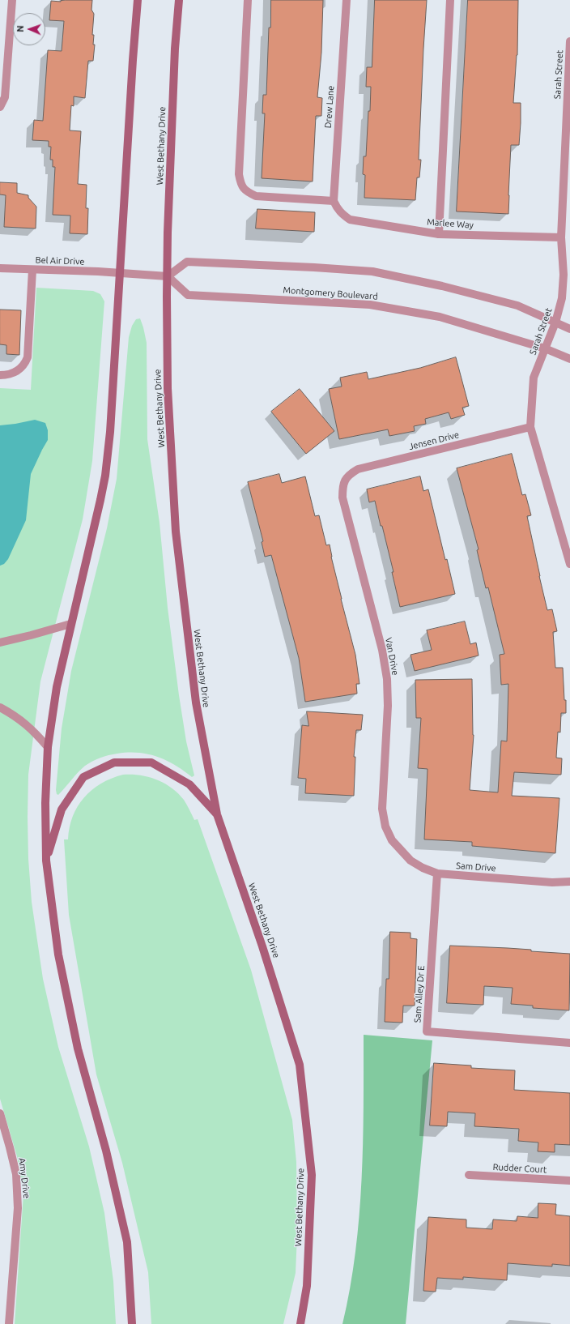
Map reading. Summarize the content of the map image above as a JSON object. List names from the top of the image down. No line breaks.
{"streets":{"main road":["West Bethany Drive"],"street":["Sarah Street","Drew Lane","Marlee Way","Bel Air Drive","Montgomery Boulevard","Jensen Drive","Van Drive","Sam Drive","Sam Alley Dr E","Rudder Court","Amy Drive"]},"crossings":[["Sarah Street","Marlee Way"],["Sarah Street","Montgomery Boulevard"],["Sarah Street","Jensen Drive"],["Drew Lane","Marlee Way"],["West Bethany Drive","Montgomery Boulevard"],["Jensen Drive","Van Drive"],["Van Drive","Sam Drive"],["Sam Drive","Sam Alley Dr E"]],"north":"left"}
